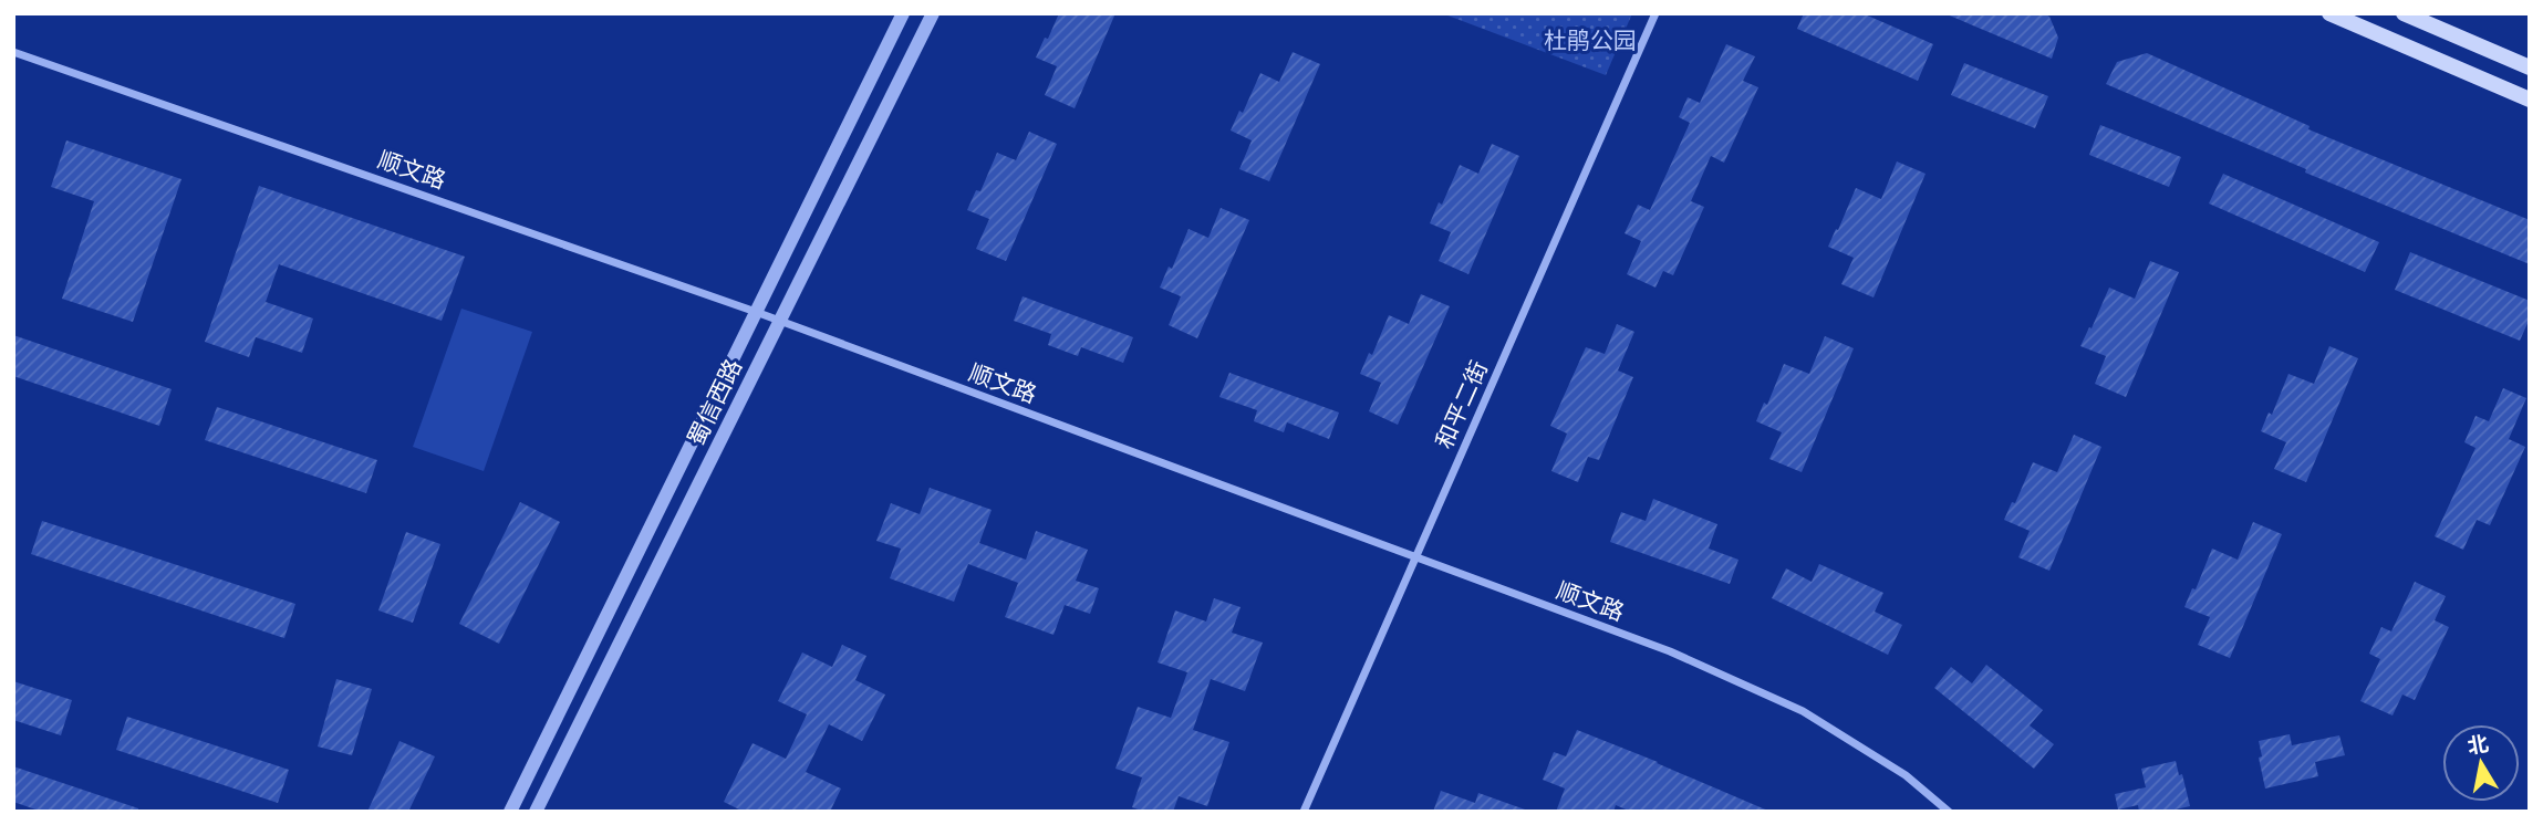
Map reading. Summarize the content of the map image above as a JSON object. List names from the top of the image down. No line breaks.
{"streets":{"street":["顺文路","蜀信西路","和平二街"]},"crossings":[["顺文路","蜀信西路"],["顺文路","和平二街"]],"parks":["杜鹃公园"],"north":"top"}
